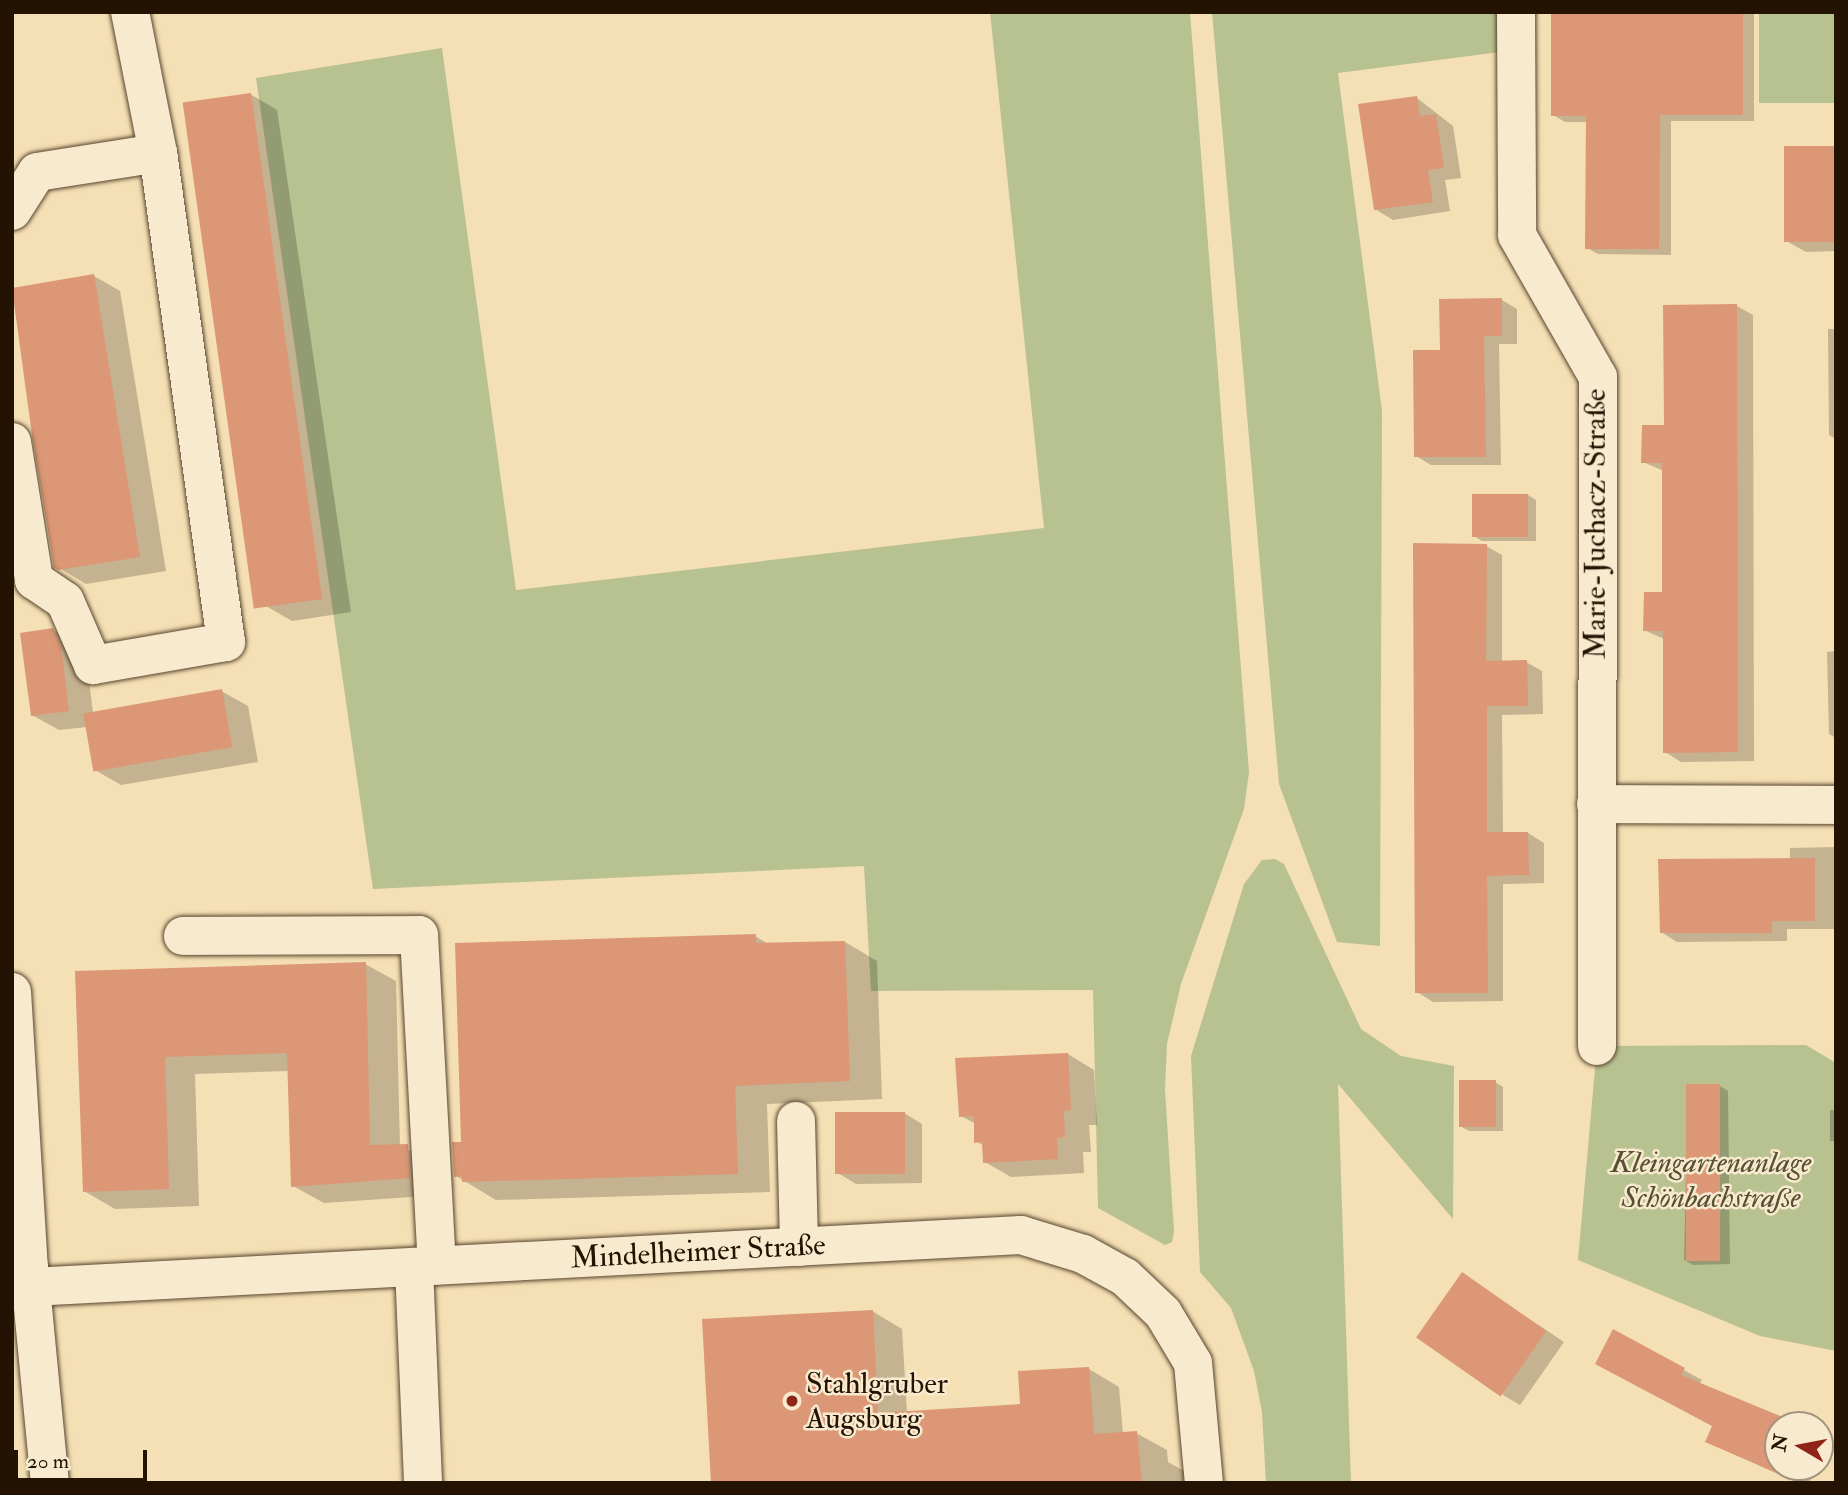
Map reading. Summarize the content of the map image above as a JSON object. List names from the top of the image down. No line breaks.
{"streets":{"street":["Marie-Juchacz-Straße","Mindelheimer Straße"]},"parks":["Kleingartenanlage Schönbachstraße"],"places":["Stahlgruber Augsburg"],"scale_bar":"20 m","north":"left"}
